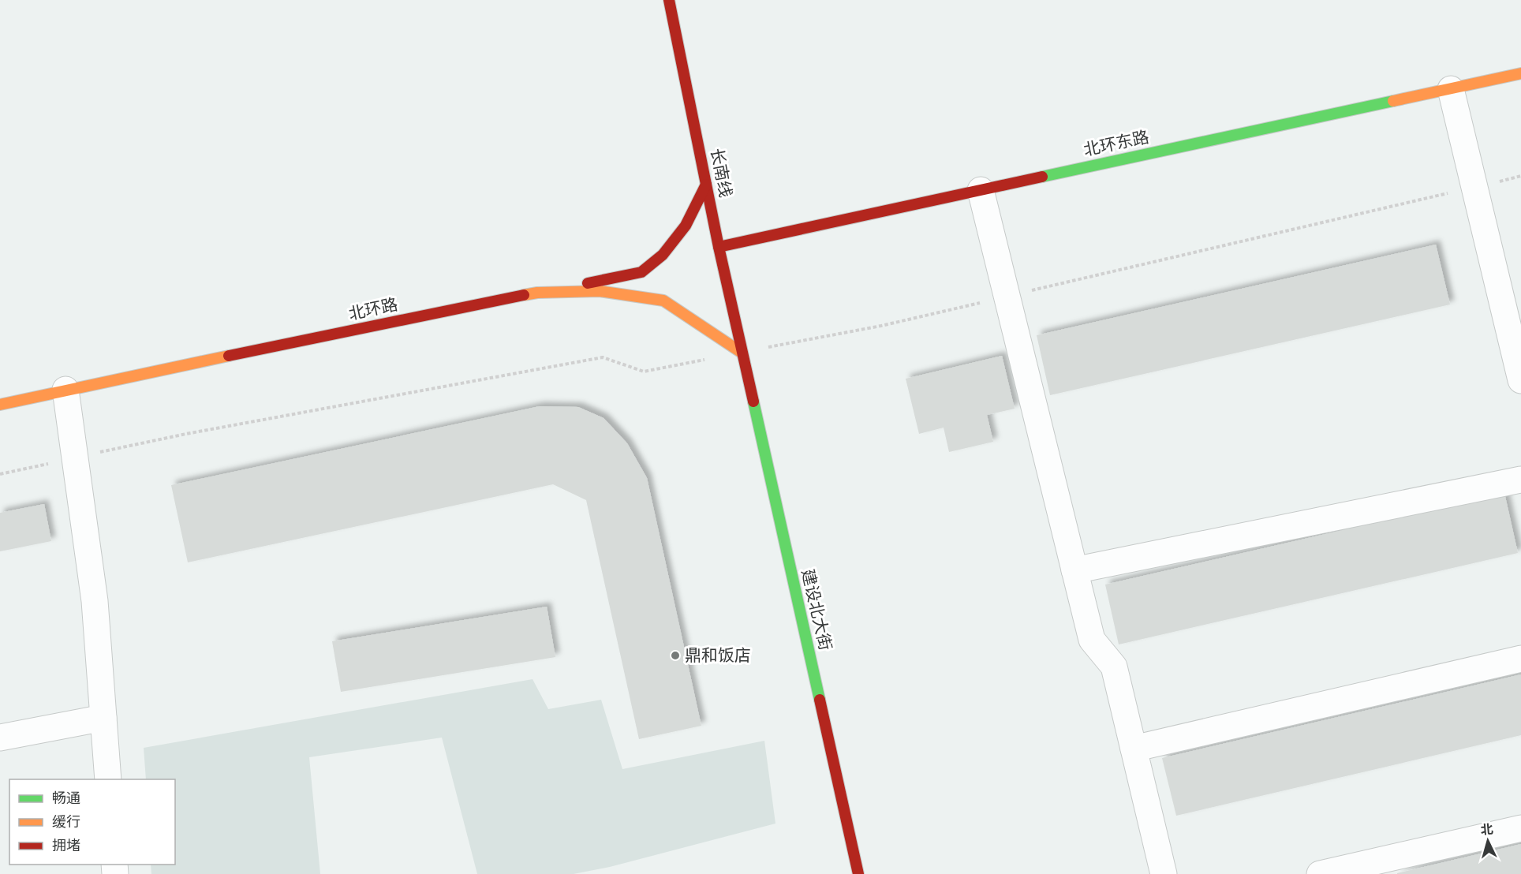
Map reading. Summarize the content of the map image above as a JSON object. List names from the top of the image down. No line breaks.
{"streets":{"street":["北环东路","长南线","北环路","建设北大街"]},"crossings":[["北环东路","长南线"],["长南线","北环路"],["长南线","建设北大街"],["北环路","建设北大街"]],"places":["鼎和饭店"],"legend":["畅通","缓行","拥堵"],"north":"top"}
